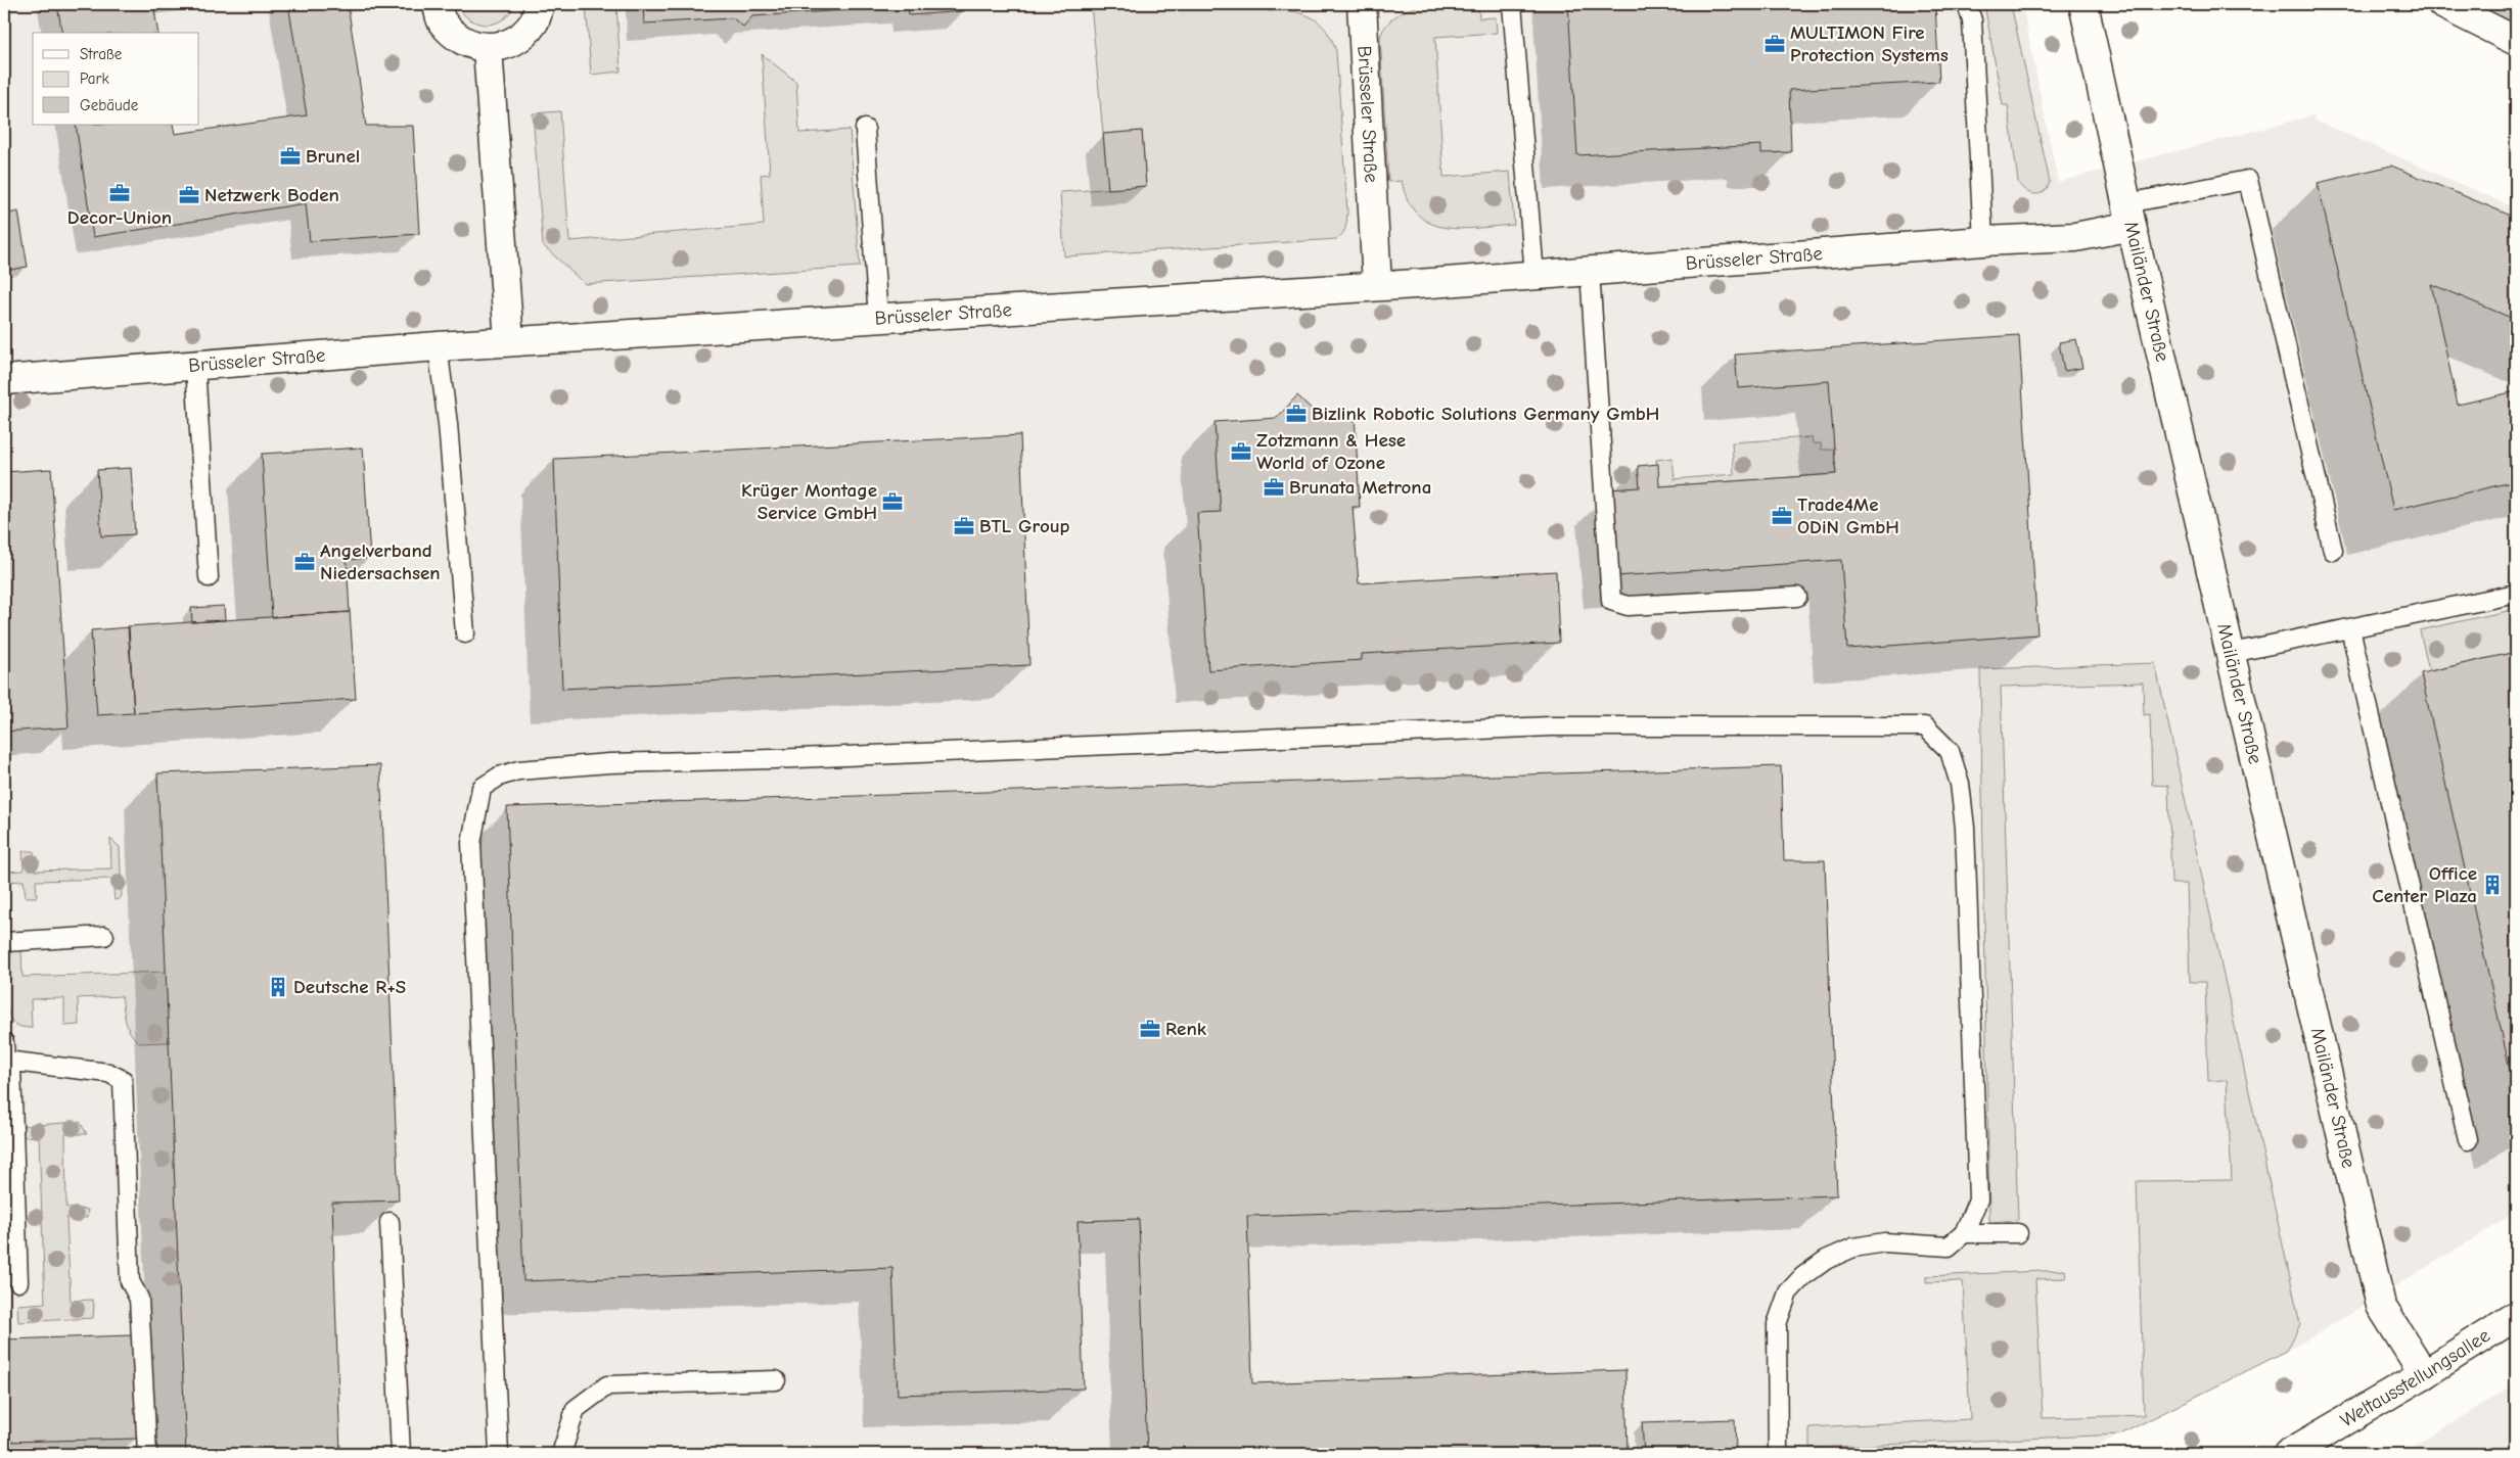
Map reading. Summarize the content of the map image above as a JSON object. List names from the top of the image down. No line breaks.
{"streets":{"street":["Brüsseler Straße","Mailänder Straße","Weltausstellungsallee"]},"crossings":[["Brüsseler Straße","Mailänder Straße"],["Mailänder Straße","Weltausstellungsallee"]],"places":{"office":["MULTIMON Fire Protection Systems","Brunel","Decor-Union","Netzwerk Boden","Bizlink Robotic Solutions Germany GmbH","Zotzmann & Hese World of Ozone","Brunata Metrona","Krüger Montage Service GmbH","Trade4Me ODiN GmbH","BTL Group","Angelverband Niedersachsen","Renk"],"building":["Office Center Plaza","Deutsche R+S"]},"legend":["Straße","Park","Gebäude"]}
